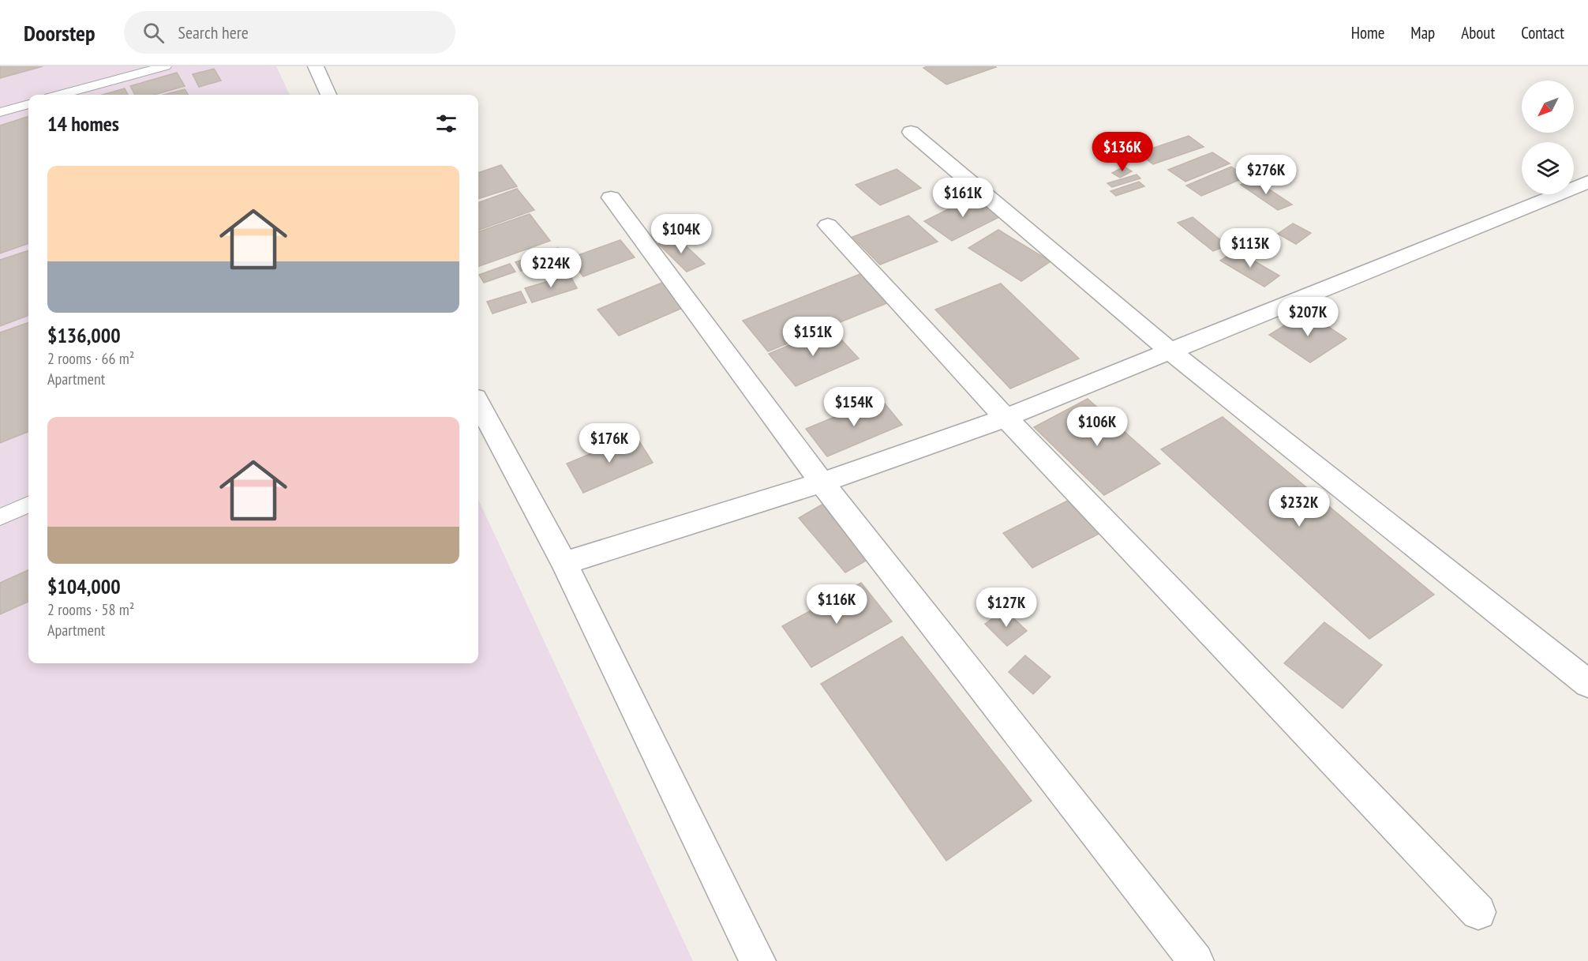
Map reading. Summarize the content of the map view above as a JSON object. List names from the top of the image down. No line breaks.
{"north":"bottom left","page":{"header":"Doorstep","search":"Search here","nav":["Home","Map","About","Contact"],"heading":"14 homes","price":["$136K","$276K","$161K","$104K","$113K","$224K","$207K","$151K","$154K","$106K","$176K","$232K","$116K","$127K"],"list":[{"name":"$136,000","note":"2 rooms · 66 m² · Apartment"},{"name":"$104,000","note":"2 rooms · 58 m² · Apartment"}]}}
